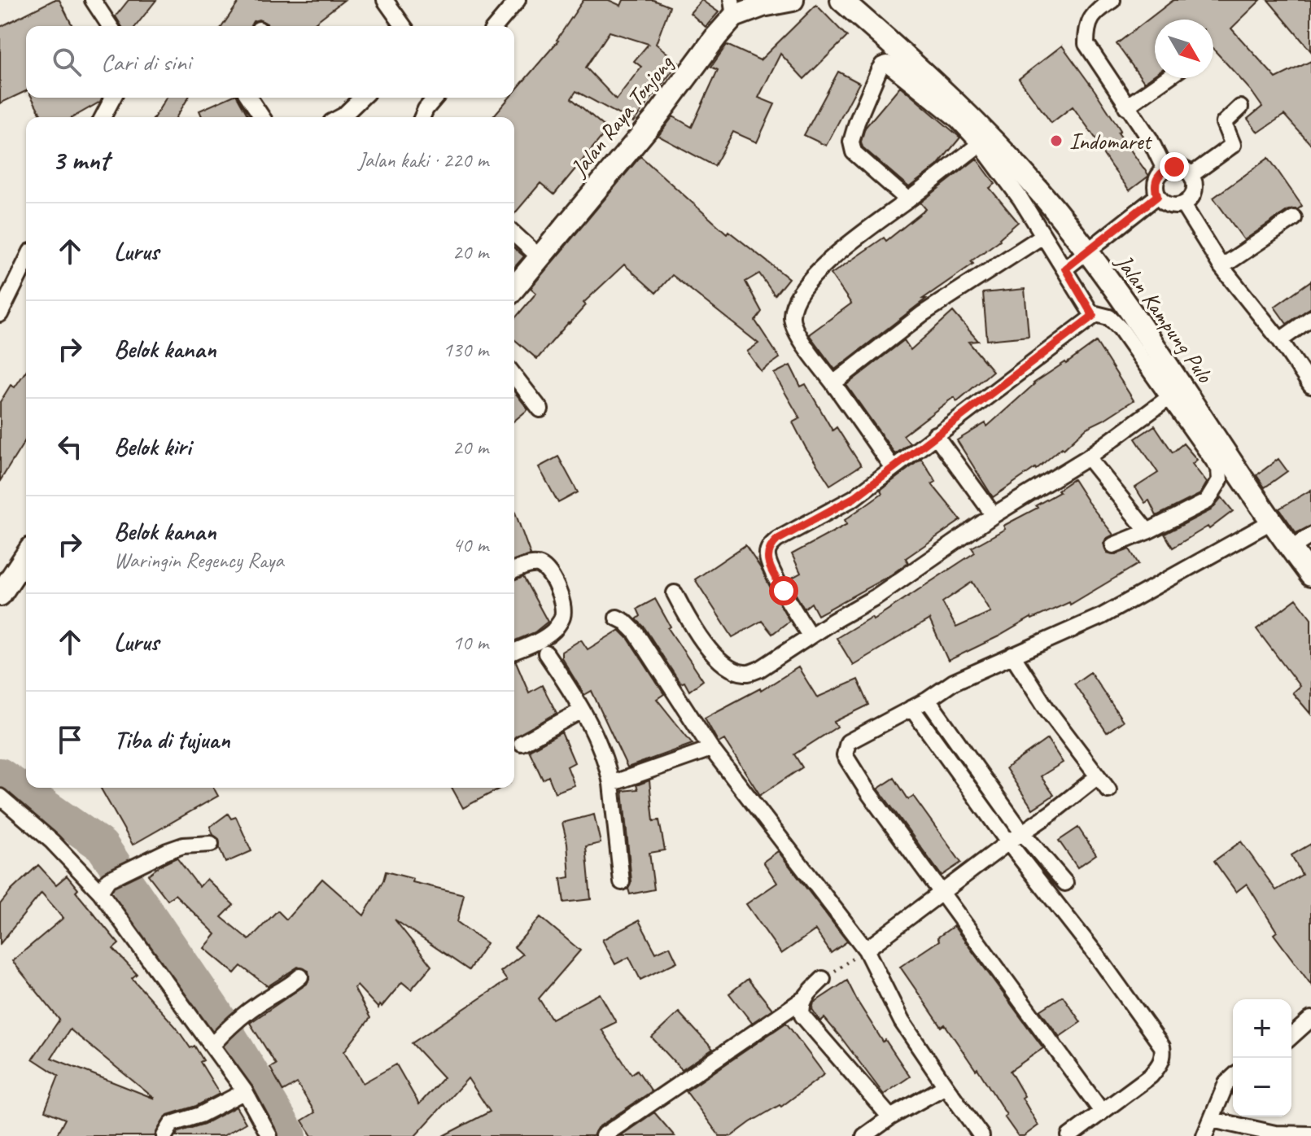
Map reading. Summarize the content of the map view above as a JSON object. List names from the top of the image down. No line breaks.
{"streets":{"street":["Jalan Raya Tonjong","Jalan Kampung Pulo"]},"places":["Indomaret"],"north":"bottom right","page":{"search":"Cari di sini","heading":["3 mnt","Jalan kaki · 220 m"],"list":[["Lurus","20 m"],["Belok kanan","130 m"],["Belok kiri","20 m"],["Belok kanan","Waringin Regency Raya","40 m"],["Lurus","10 m"],"Tiba di tujuan"],"map_buttons":["+","−"]}}
